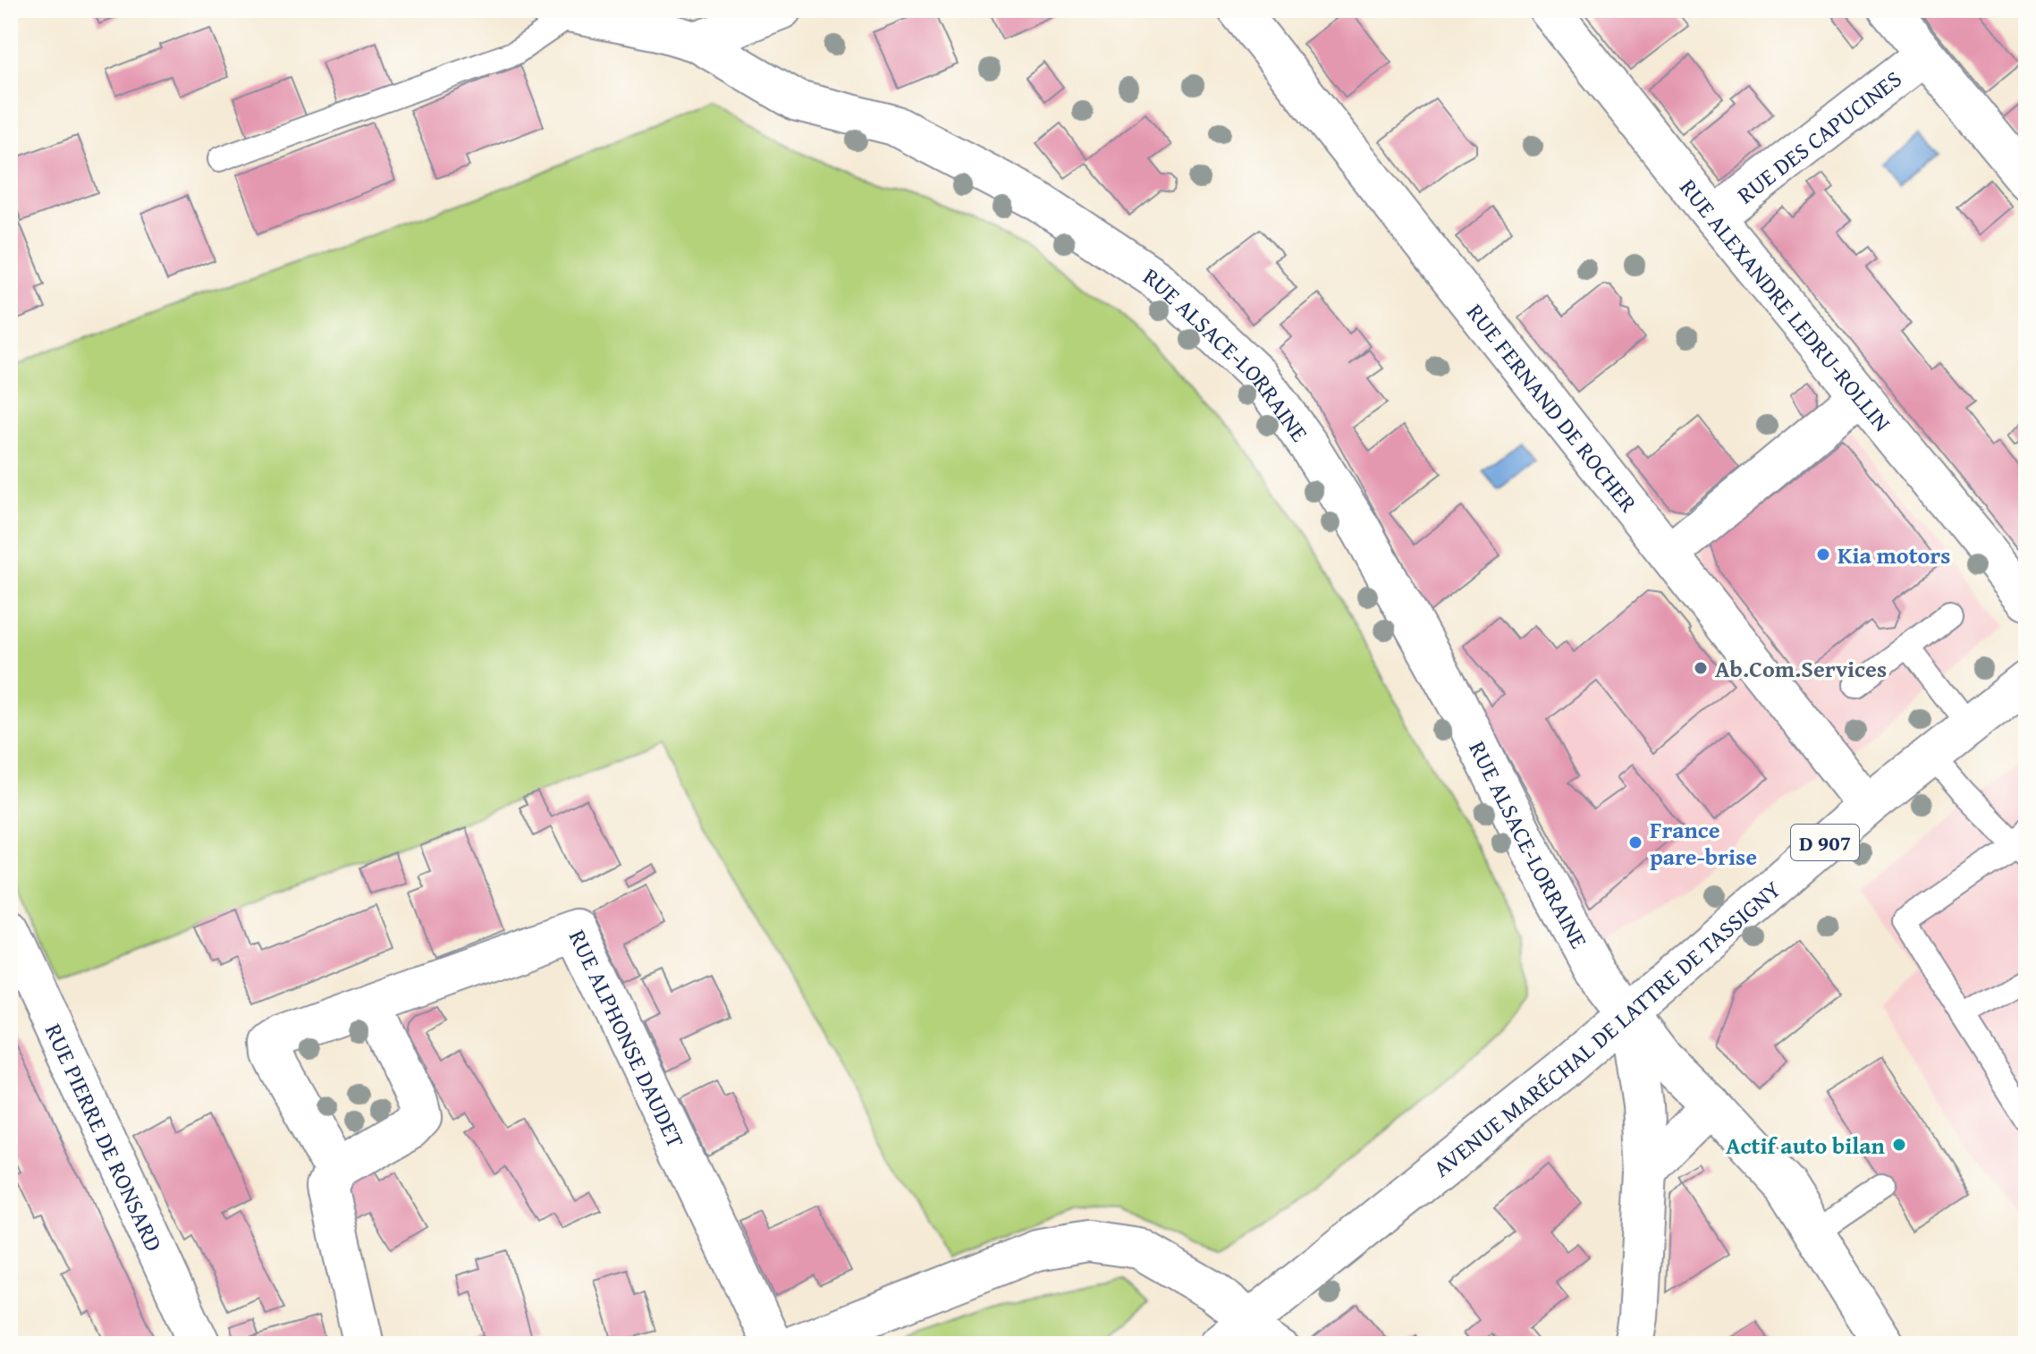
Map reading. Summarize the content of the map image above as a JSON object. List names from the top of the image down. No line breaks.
{"streets":{"street":["RUE DES CAPUCINES","RUE ALEXANDRE LEDRU-ROLLIN","RUE ALSACE-LORRAINE","RUE FERNAND DE ROCHER","D 907","AVENUE MARÉCHAL DE LATTRE DE TASSIGNY","RUE ALPHONSE DAUDET","RUE PIERRE DE RONSARD"]},"crossings":[["RUE DES CAPUCINES","RUE ALEXANDRE LEDRU-ROLLIN"],["RUE ALSACE-LORRAINE","AVENUE MARÉCHAL DE LATTRE DE TASSIGNY"],["RUE FERNAND DE ROCHER","AVENUE MARÉCHAL DE LATTRE DE TASSIGNY"]],"places":["Kia motors","Ab.Com.Services","France pare-brise","Actif auto bilan"]}
